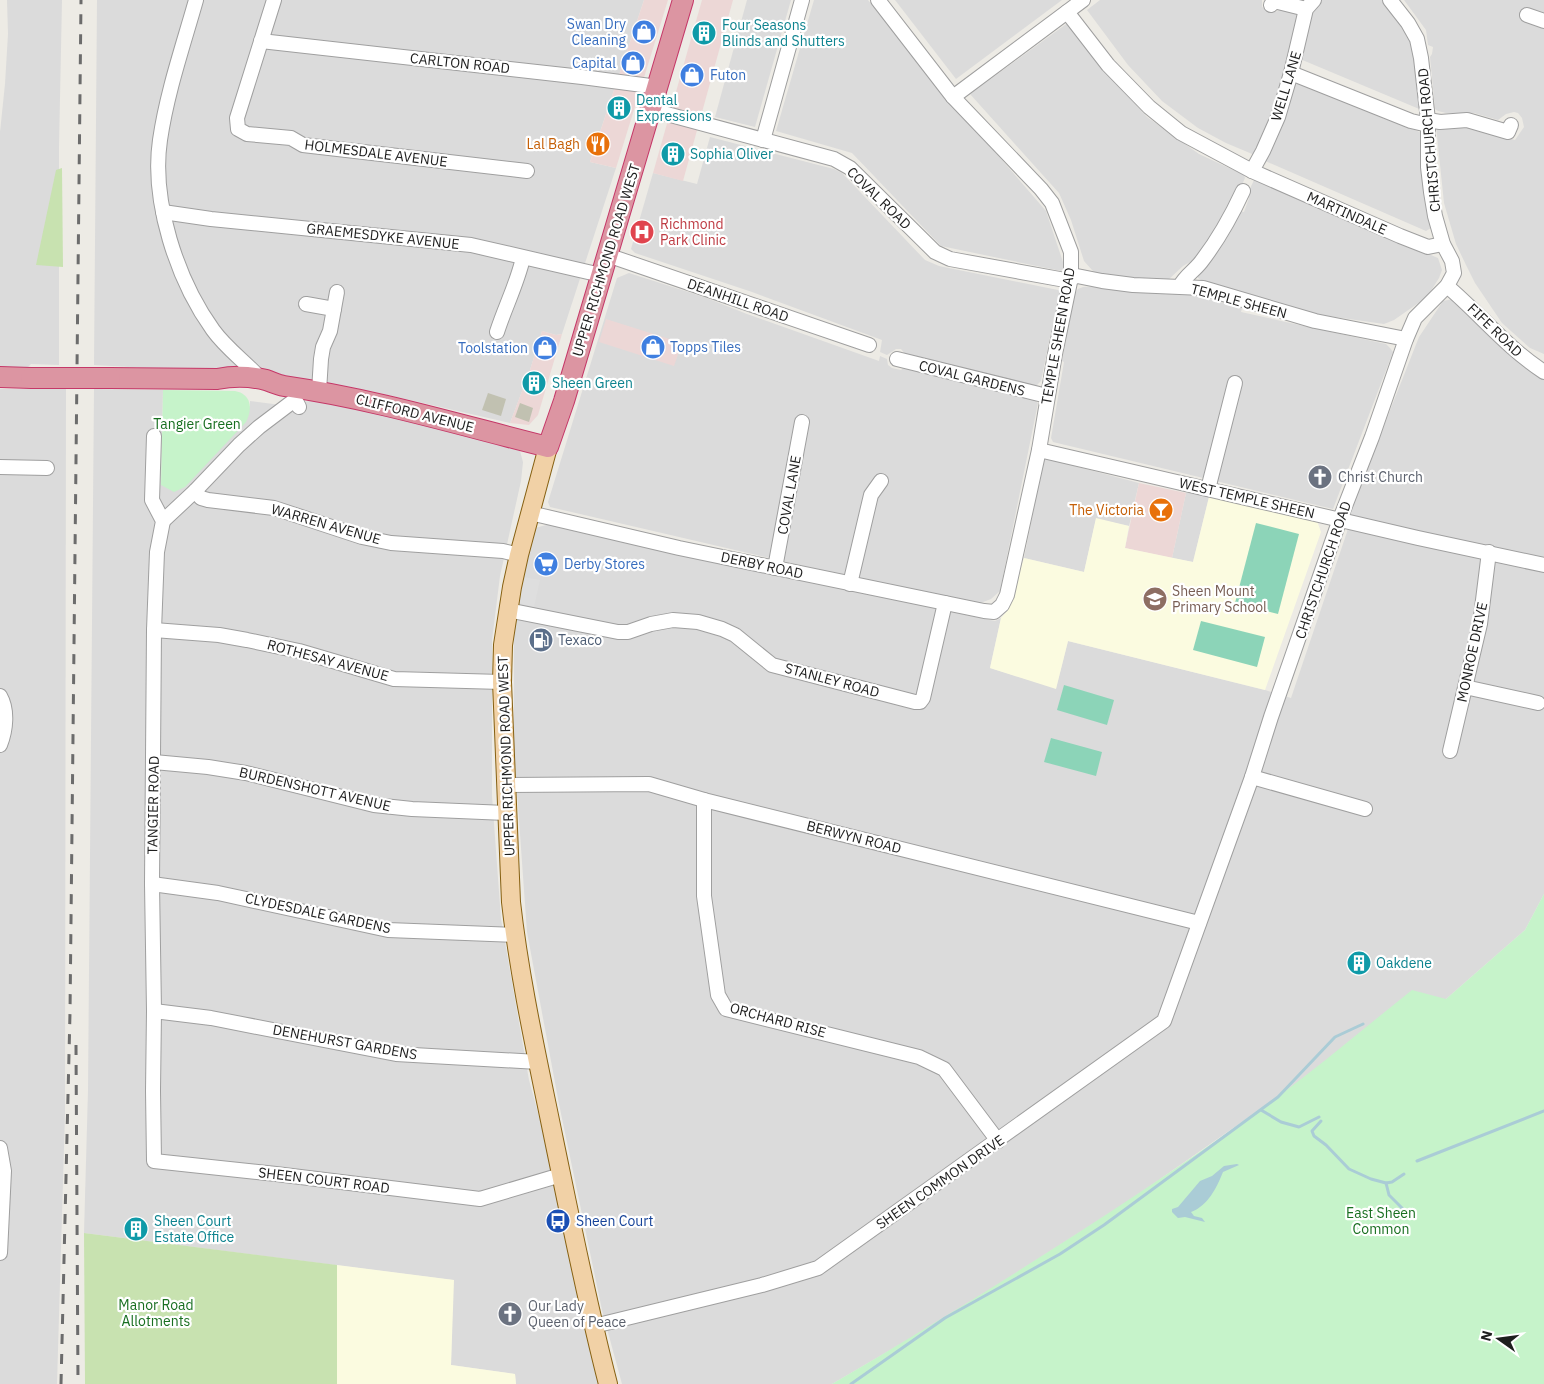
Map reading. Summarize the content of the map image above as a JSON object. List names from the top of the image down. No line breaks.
{"streets":{"highway":["UPPER RICHMOND ROAD WEST","CLIFFORD AVENUE"],"street":["CARLTON ROAD","WELL LANE","CHRISTCHURCH ROAD","HOLMESDALE AVENUE","COVAL ROAD","MARTINDALE","GRAEMESDYKE AVENUE","DEANHILL ROAD","TEMPLE SHEEN","FIFE ROAD","TEMPLE SHEEN ROAD","COVAL GARDENS","COVAL LANE","WEST TEMPLE SHEEN","WARREN AVENUE","DERBY ROAD","MONROE DRIVE","ROTHESAY AVENUE","STANLEY ROAD","BURDENSHOTT AVENUE","TANGIER ROAD","BERWYN ROAD","CLYDESDALE GARDENS","ORCHARD RISE","DENEHURST GARDENS","SHEEN COURT ROAD","SHEEN COMMON DRIVE"]},"crossings":[["CARLTON ROAD","HOLMESDALE AVENUE"],["CARLTON ROAD","UPPER RICHMOND ROAD WEST"],["WELL LANE","MARTINDALE"],["CHRISTCHURCH ROAD","MARTINDALE"],["CHRISTCHURCH ROAD","TEMPLE SHEEN"],["CHRISTCHURCH ROAD","FIFE ROAD"],["CHRISTCHURCH ROAD","WEST TEMPLE SHEEN"],["CHRISTCHURCH ROAD","BERWYN ROAD"],["CHRISTCHURCH ROAD","SHEEN COMMON DRIVE"],["COVAL ROAD","UPPER RICHMOND ROAD WEST"],["COVAL ROAD","TEMPLE SHEEN"],["COVAL ROAD","TEMPLE SHEEN ROAD"],["GRAEMESDYKE AVENUE","UPPER RICHMOND ROAD WEST"],["UPPER RICHMOND ROAD WEST","DEANHILL ROAD"],["UPPER RICHMOND ROAD WEST","CLIFFORD AVENUE"],["UPPER RICHMOND ROAD WEST","WARREN AVENUE"],["UPPER RICHMOND ROAD WEST","DERBY ROAD"],["UPPER RICHMOND ROAD WEST","ROTHESAY AVENUE"],["UPPER RICHMOND ROAD WEST","STANLEY ROAD"],["UPPER RICHMOND ROAD WEST","BURDENSHOTT AVENUE"],["UPPER RICHMOND ROAD WEST","BERWYN ROAD"],["UPPER RICHMOND ROAD WEST","CLYDESDALE GARDENS"],["UPPER RICHMOND ROAD WEST","DENEHURST GARDENS"],["UPPER RICHMOND ROAD WEST","SHEEN COURT ROAD"],["UPPER RICHMOND ROAD WEST","SHEEN COMMON DRIVE"],["TEMPLE SHEEN","TEMPLE SHEEN ROAD"],["TEMPLE SHEEN ROAD","COVAL GARDENS"],["TEMPLE SHEEN ROAD","WEST TEMPLE SHEEN"],["TEMPLE SHEEN ROAD","DERBY ROAD"],["COVAL LANE","DERBY ROAD"],["WEST TEMPLE SHEEN","MONROE DRIVE"],["DERBY ROAD","STANLEY ROAD"],["ROTHESAY AVENUE","TANGIER ROAD"],["BURDENSHOTT AVENUE","TANGIER ROAD"],["TANGIER ROAD","CLYDESDALE GARDENS"],["TANGIER ROAD","DENEHURST GARDENS"],["TANGIER ROAD","SHEEN COURT ROAD"],["BERWYN ROAD","ORCHARD RISE"],["BERWYN ROAD","SHEEN COMMON DRIVE"],["ORCHARD RISE","SHEEN COMMON DRIVE"]],"parks":["Tangier Green","East Sheen Common","Manor Road Allotments"],"places":{"shop":["Swan Dry Cleaning","Capital","Futon","Topps Tiles","Toolstation"],"building":["Four Seasons Blinds and Shutters","Dental Expressions","Sophia Oliver","Sheen Green","Oakdene","Sheen Court Estate Office"],"restaurant":["Lal Bagh"],"hospital":["Richmond Park Clinic"],"church":["Christ Church","Our Lady Queen of Peace"],"bar":["The Victoria"],"supermarket":["Derby Stores"],"school or university":["Sheen Mount Primary School"],"fuel station":["Texaco"],"bus stop":["Sheen Court"]},"north":"left"}
